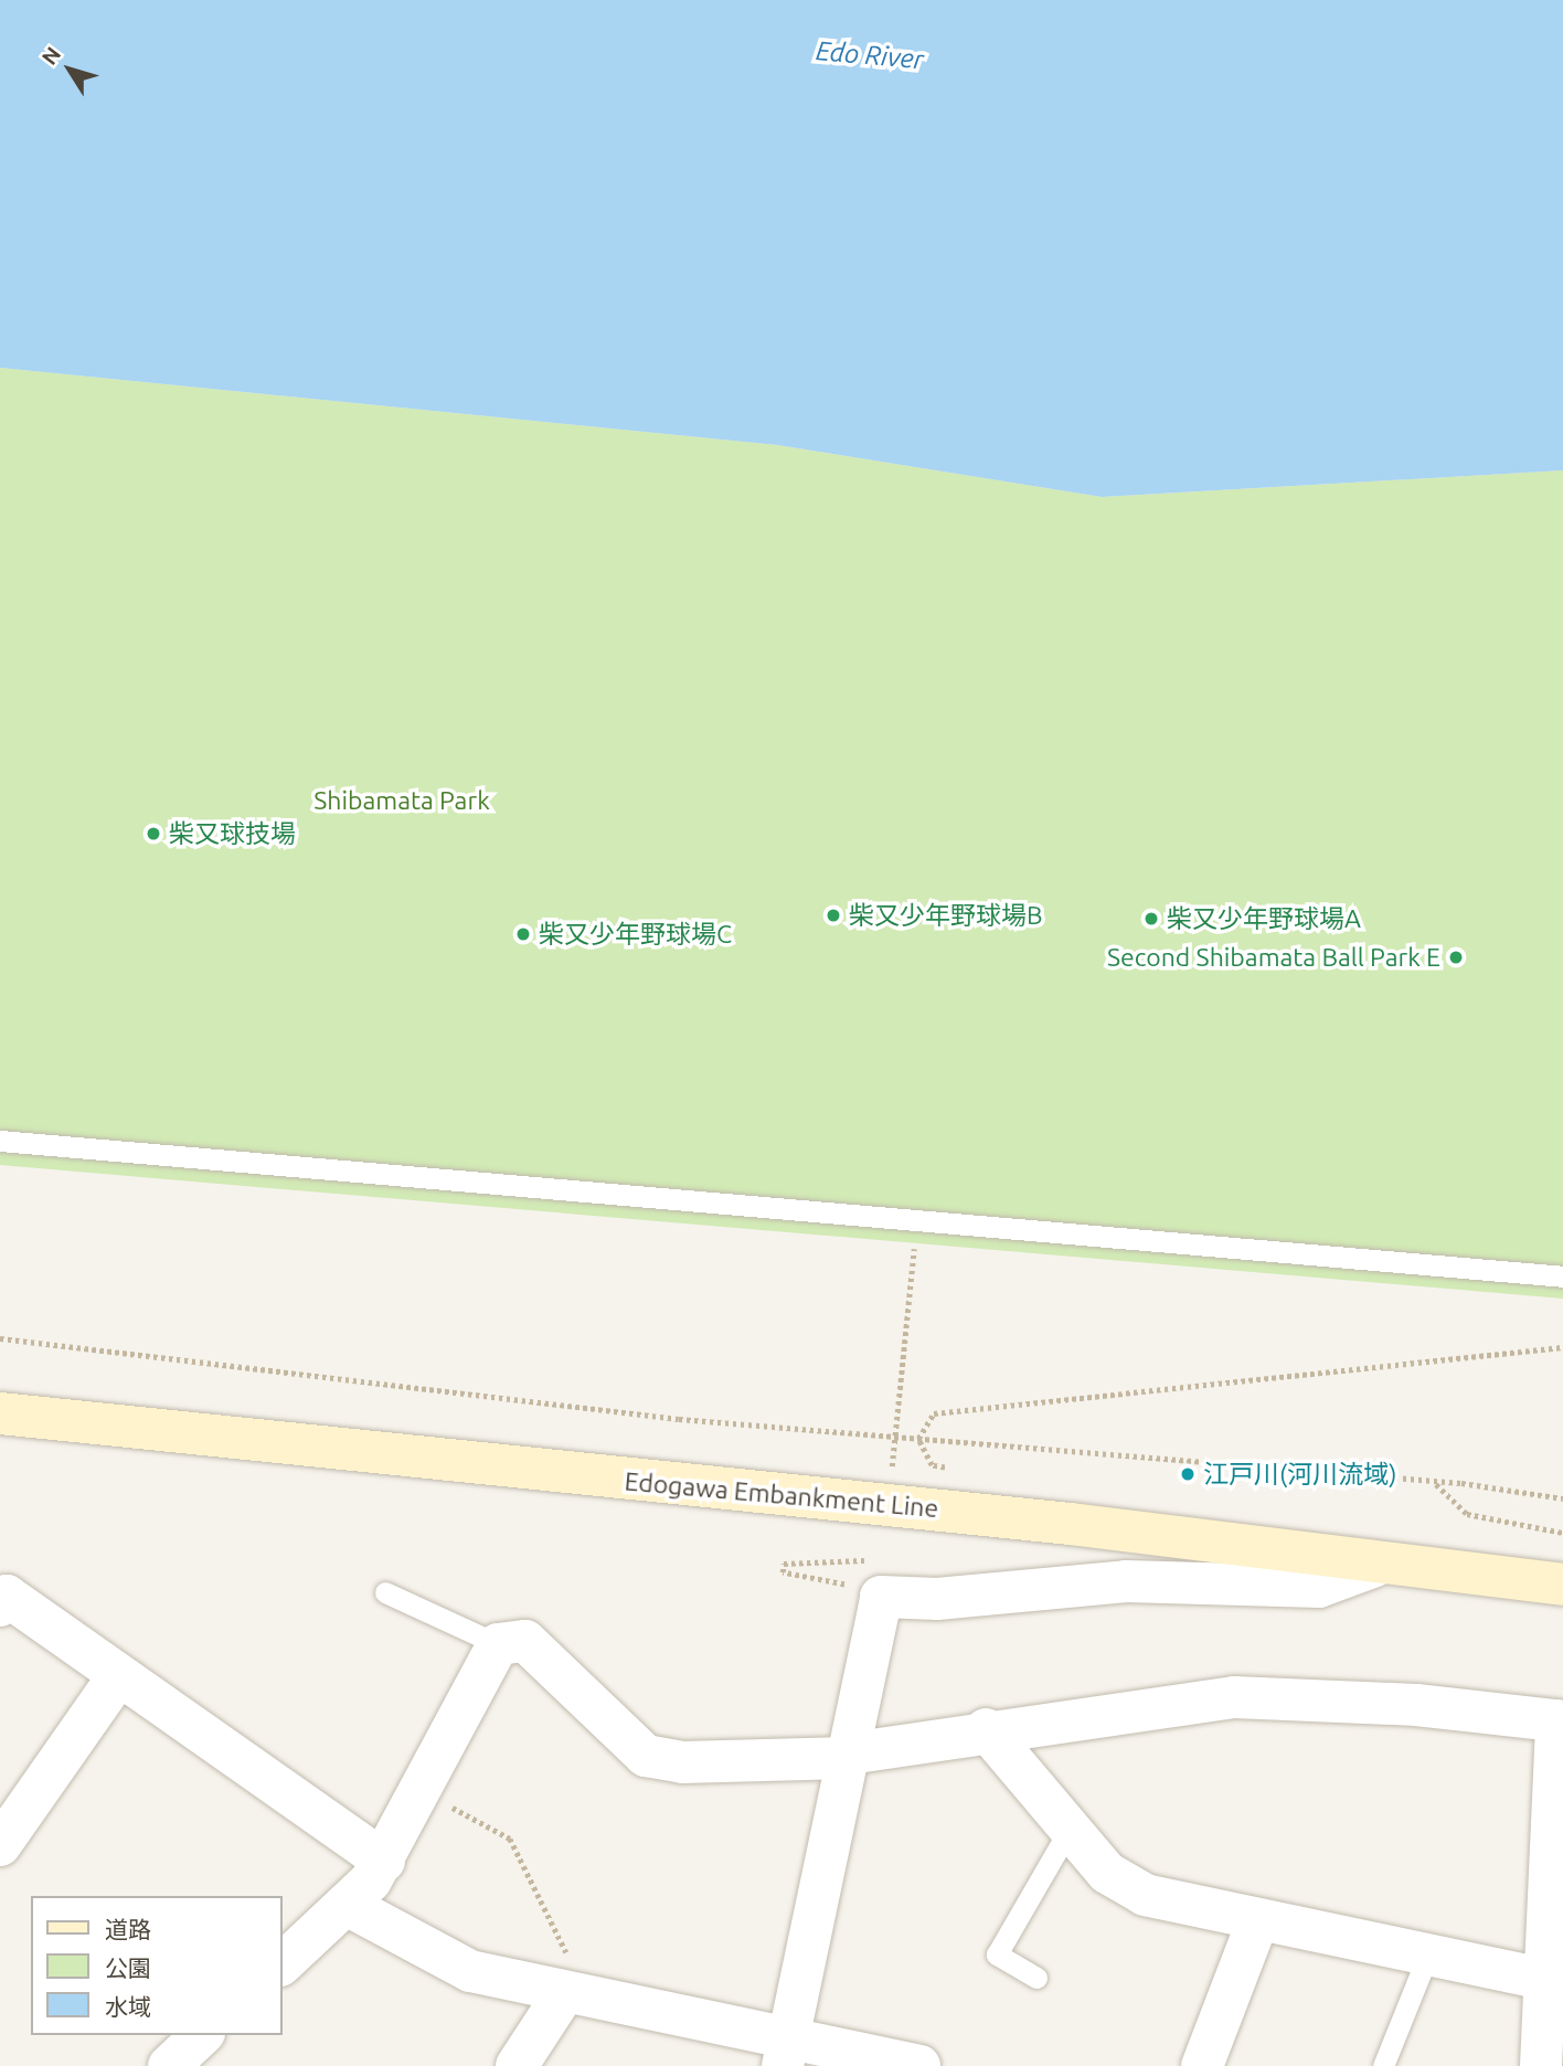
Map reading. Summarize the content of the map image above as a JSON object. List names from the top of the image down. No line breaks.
{"streets":{"main road":["Edogawa Embankment Line"]},"water":["Edo River"],"parks":["Shibamata Park"],"places":["柴又球技場","柴又少年野球場B","柴又少年野球場A","柴又少年野球場C","Second Shibamata Ball Park E","江戸川(河川流域)"],"legend":["道路","公園","水域"],"north":"top left"}
